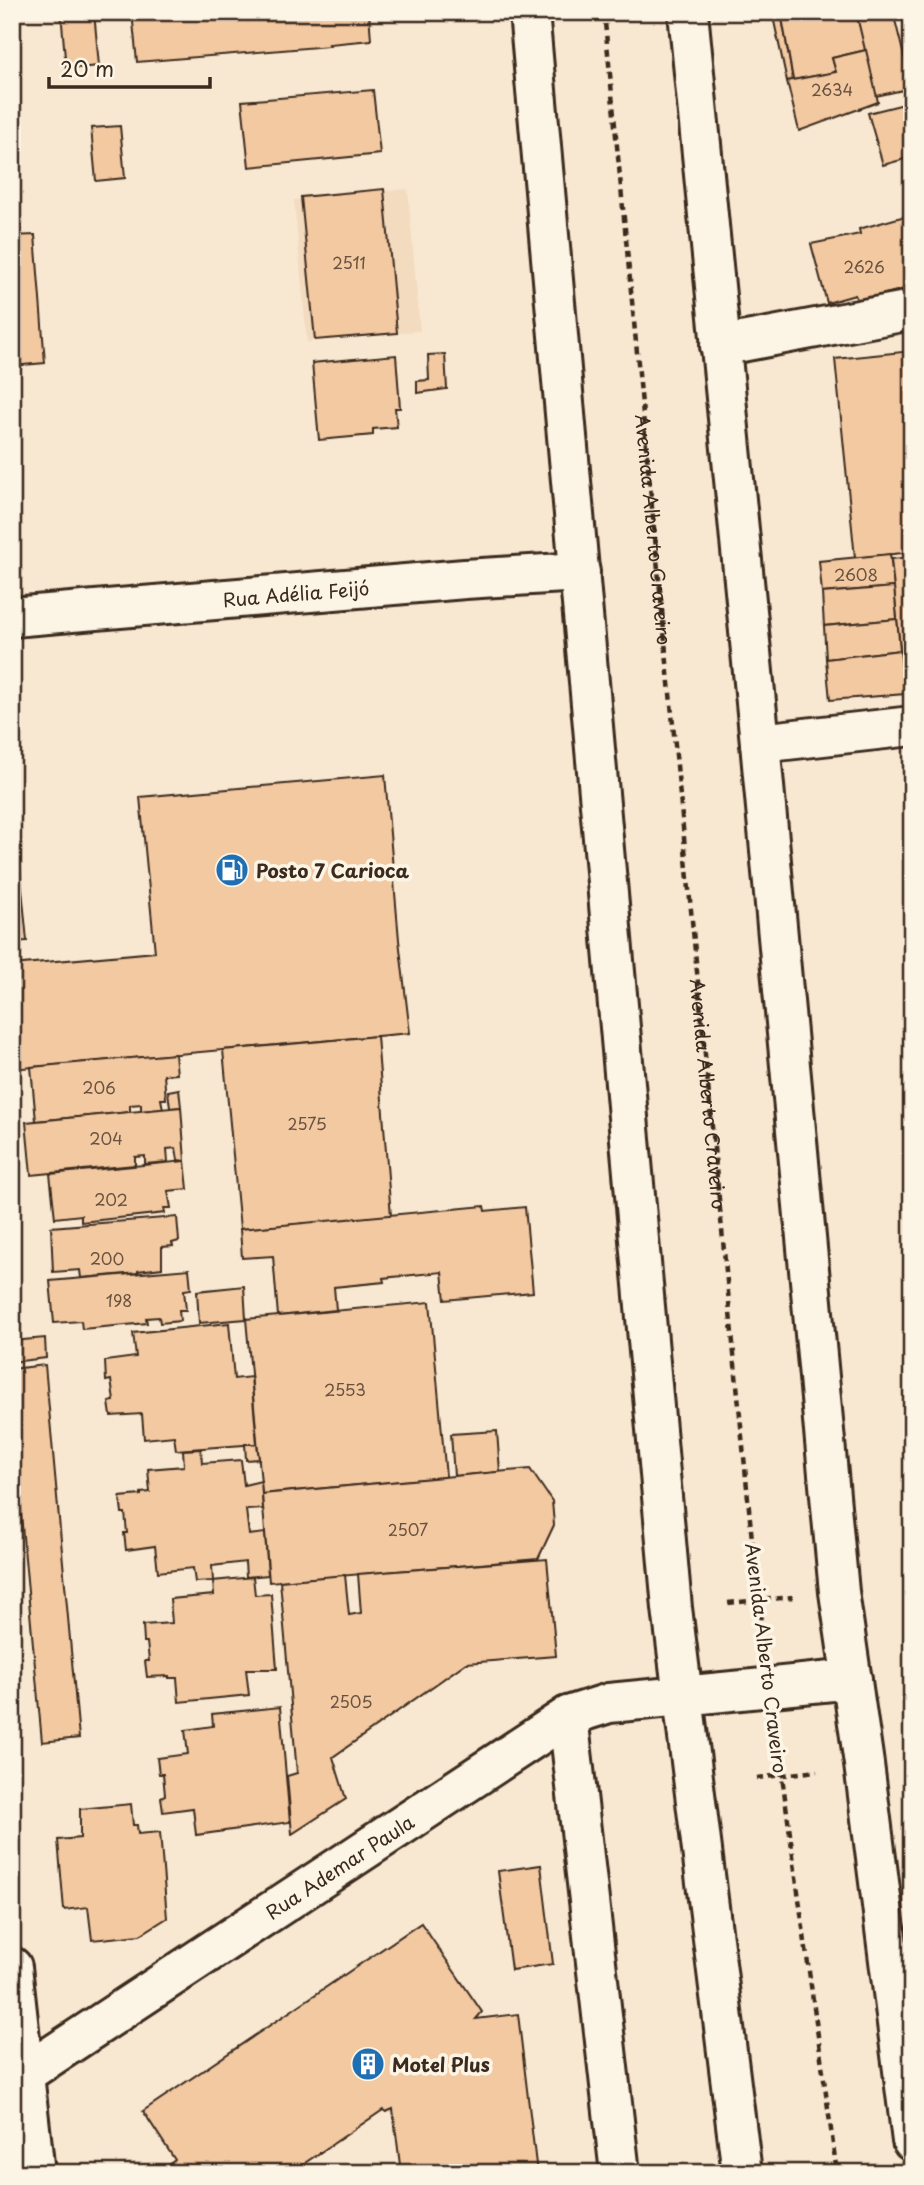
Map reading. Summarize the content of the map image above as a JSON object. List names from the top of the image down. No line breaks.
{"streets":{"main road":["Rua Adélia Feijó","Rua Ademar Paula"],"path":["Avenida Alberto Craveiro"]},"crossings":[["Avenida Alberto Craveiro","Rua Ademar Paula"]],"places":{"fuel station":["Posto 7 Carioca"],"building":["Motel Plus"]},"house_numbers":["2634","2511","2626","2608","206","2575","204","202","200","198","2553","2507","2505"],"scale_bar":"20 m"}
